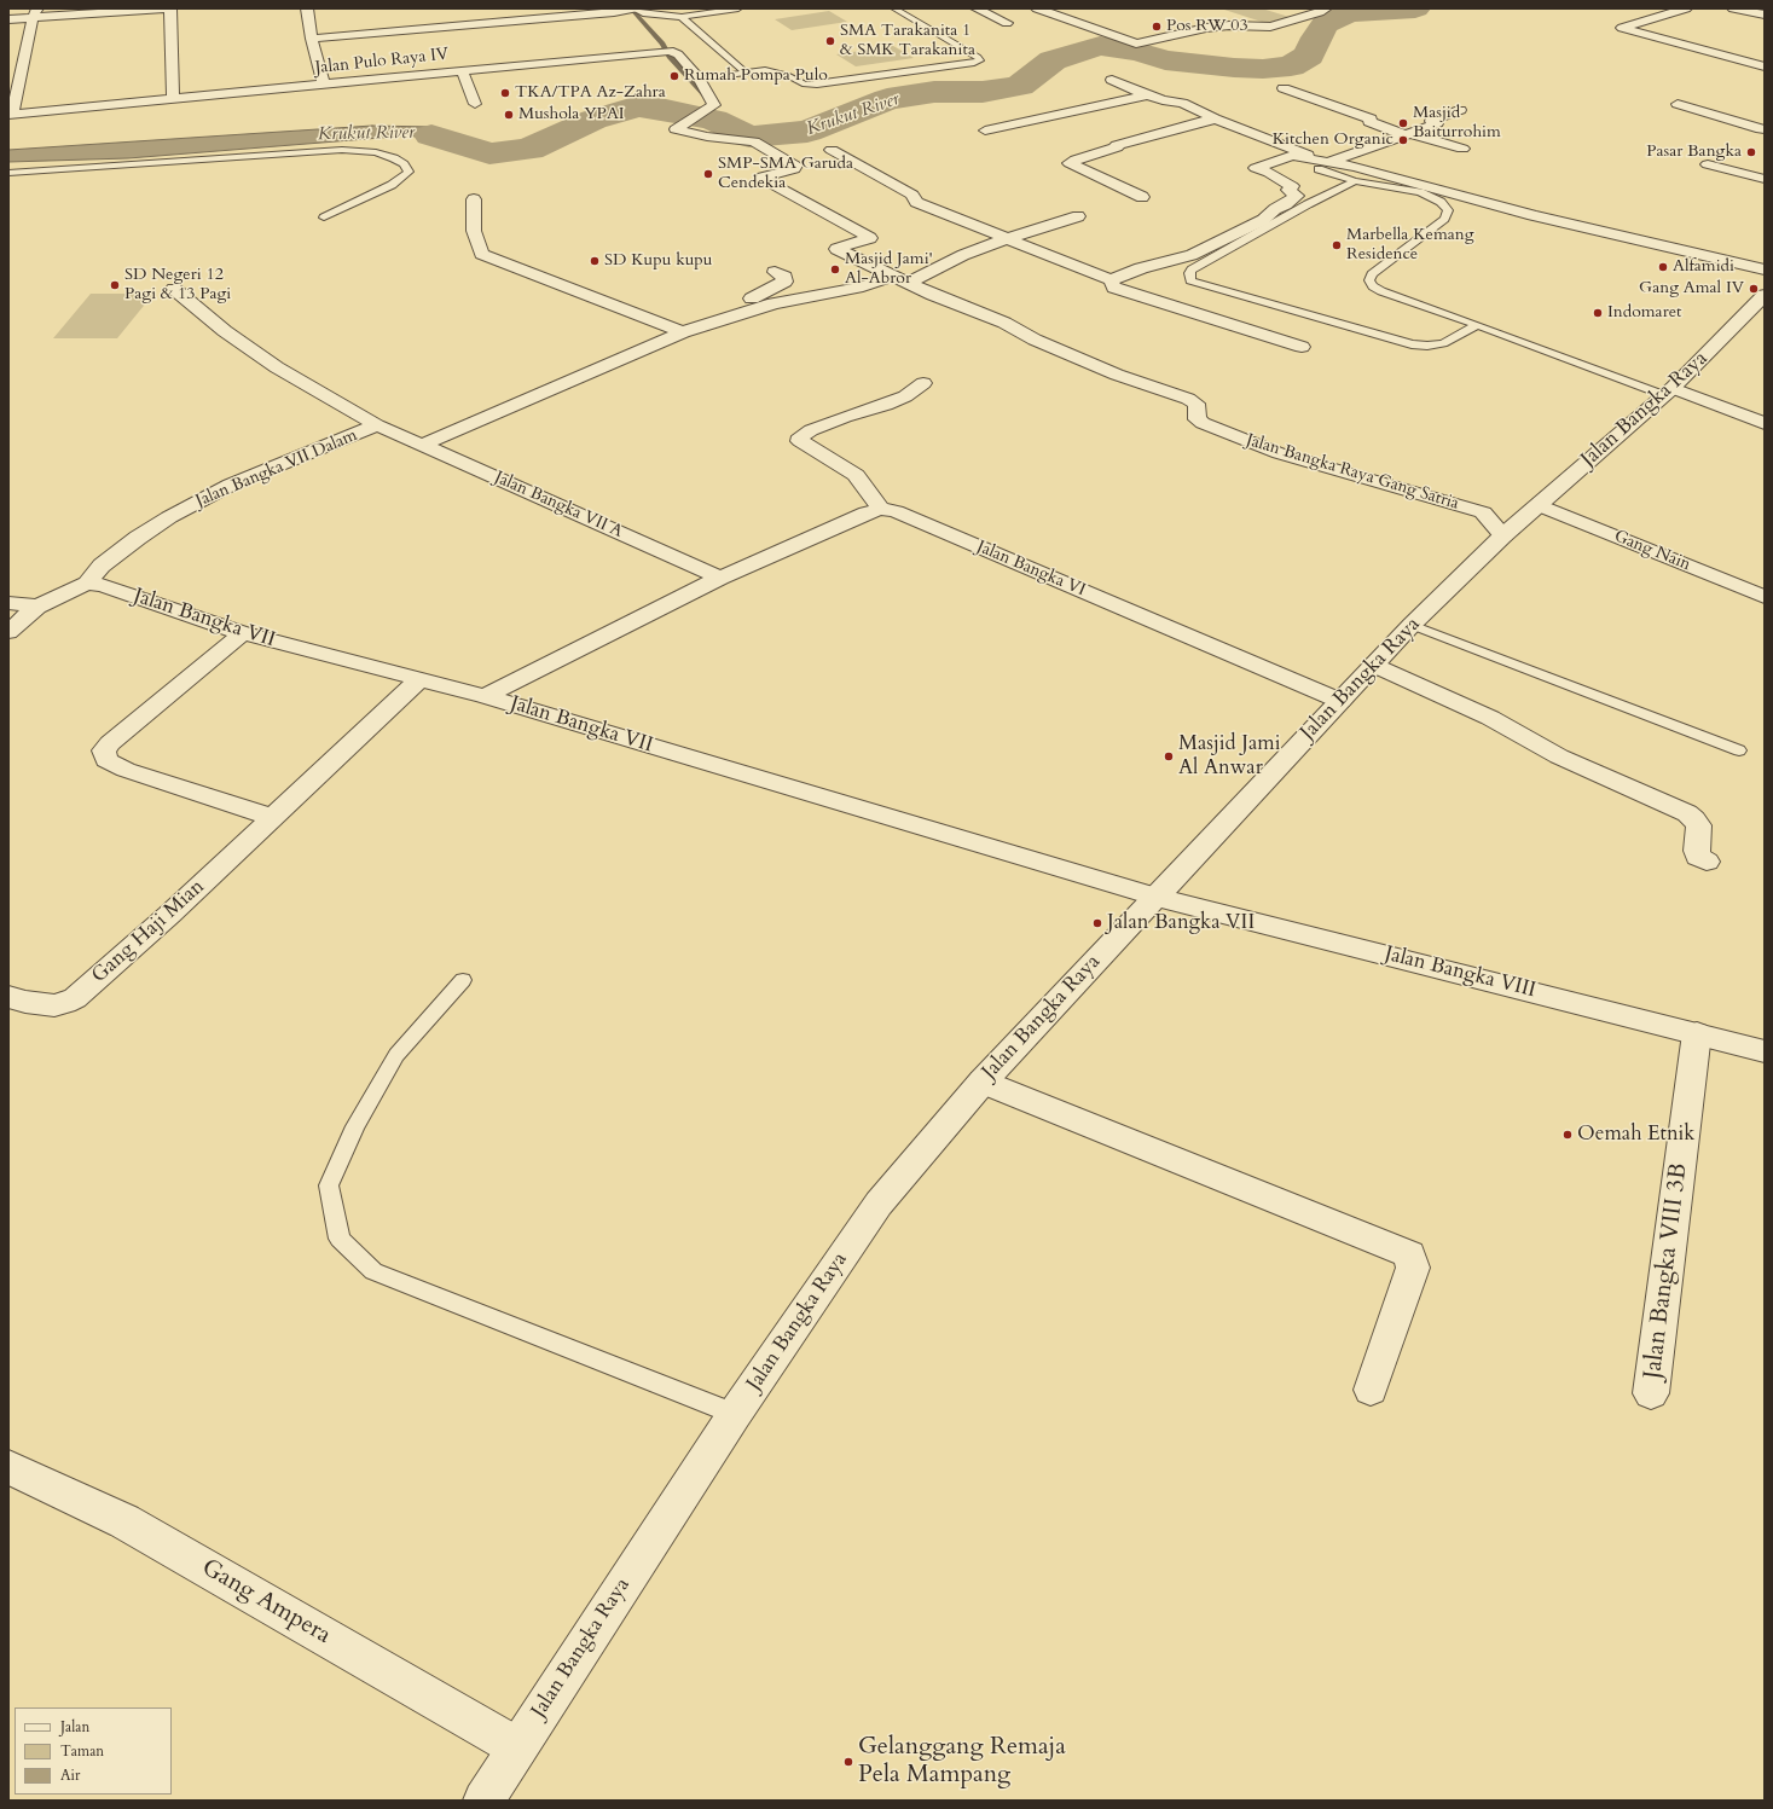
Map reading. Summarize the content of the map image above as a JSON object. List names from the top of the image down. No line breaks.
{"streets":{"street":["Jalan Pulo Raya IV","Jalan Bangka Raya","Jalan Bangka VII Dalam","Jalan Bangka Raya Gang Satria","Jalan Bangka VII A","Gang Nain","Jalan Bangka VI","Jalan Bangka VII","Gang Haji Mian","Jalan Bangka VIII","Jalan Bangka VIII 3B","Gang Ampera"]},"crossings":[["Jalan Pulo Raya IV","Jalan Bangka Raya Gang Satria"],["Jalan Bangka Raya","Jalan Bangka Raya Gang Satria"],["Jalan Bangka Raya","Gang Nain"],["Jalan Bangka Raya","Jalan Bangka VI"],["Jalan Bangka Raya","Jalan Bangka VII"],["Jalan Bangka Raya","Jalan Bangka VIII"],["Jalan Bangka Raya","Gang Ampera"],["Jalan Bangka VII Dalam","Jalan Bangka VII A"],["Jalan Bangka VII Dalam","Jalan Bangka VII"],["Jalan Bangka VII","Gang Haji Mian"],["Jalan Bangka VII","Jalan Bangka VIII"],["Jalan Bangka VIII","Jalan Bangka VIII 3B"]],"water":["Krukut River"],"places":["Pos RW 03","SMA Tarakanita 1 & SMK Tarakanita","Rumah Pompa Pulo","TKA/TPA Az-Zahra","Mushola YPAI","Masjid Baiturrohim","Kitchen Organic","Pasar Bangka","SMP-SMA Garuda Cendekia","Marbella Kemang Residence","SD Kupu kupu","Alfamidi","Masjid Jami' Al-Abror","SD Negeri 12 Pagi & 13 Pagi","Gang Amal IV","Indomaret","Masjid Jami Al Anwar","Jalan Bangka VII","Oemah Etnik","Gelanggang Remaja Pela Mampang"],"legend":["Jalan","Taman","Air"]}
